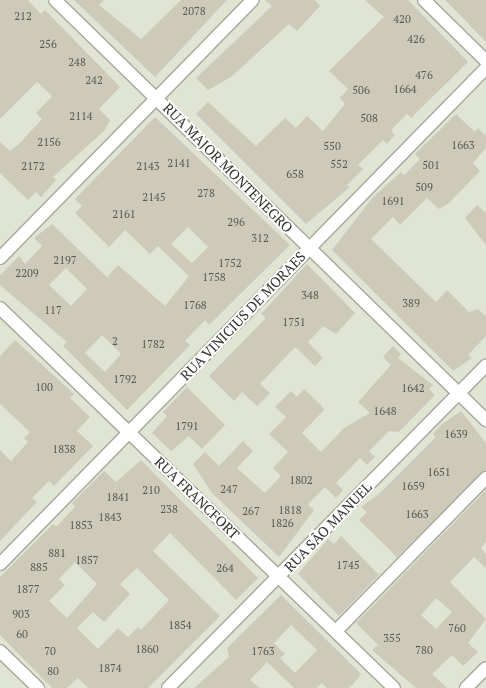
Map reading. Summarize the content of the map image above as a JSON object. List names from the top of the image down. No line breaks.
{"streets":{"street":["RUA MAJOR MONTENEGRO","RUA VINICIUS DE MORAES","RUA FRANCFORT","RUA SÃO MANUEL"]},"crossings":[["RUA MAJOR MONTENEGRO","RUA VINICIUS DE MORAES"],["RUA MAJOR MONTENEGRO","RUA SÃO MANUEL"],["RUA VINICIUS DE MORAES","RUA FRANCFORT"],["RUA FRANCFORT","RUA SÃO MANUEL"]],"house_numbers":["2078","212","420","426","256","248","476","242","1664","506","2114","508","2156","1663","550","2141","552","501","2172","2143","658","509","278","2145","1691","2161","296","312","2197","1752","2209","1758","348","389","1768","117","1751","2","1782","1792","100","1642","1648","1791","1639","1838","1651","1802","1659","247","210","1841","238","1818","267","1663","1843","1826","1853","881","1857","1745","885","264","1877","903","1854","760","60","355","1860","780","70","1763","1874","80"]}
